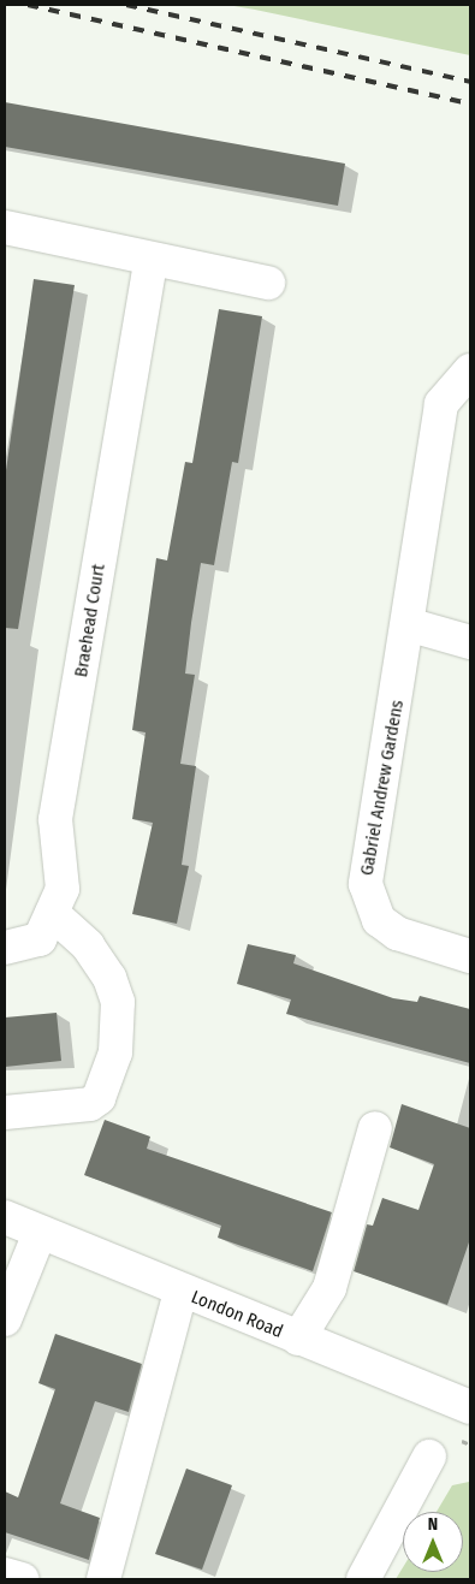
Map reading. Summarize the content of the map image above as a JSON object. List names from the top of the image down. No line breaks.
{"streets":{"street":["Braehead Court","Gabriel Andrew Gardens","London Road"]},"north":"top"}
